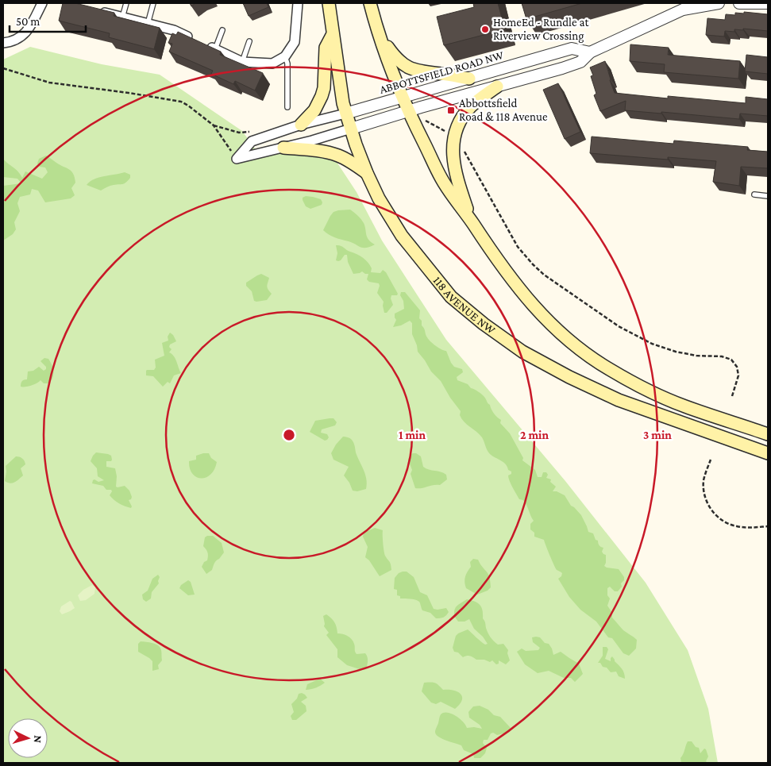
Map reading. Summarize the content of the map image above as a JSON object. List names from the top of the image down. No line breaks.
{"streets":{"main road":["118 AVENUE NW"],"street":["ABBOTTSFIELD ROAD NW"]},"crossings":[["ABBOTTSFIELD ROAD NW","118 AVENUE NW"]],"places":{"other":["HomeEd - Rundle at Riverview Crossing"],"transit":["Abbottsfield Road & 118 Avenue"]},"scale_bar":"50 m","north":"right","rings":["1 min","2 min","3 min"]}
